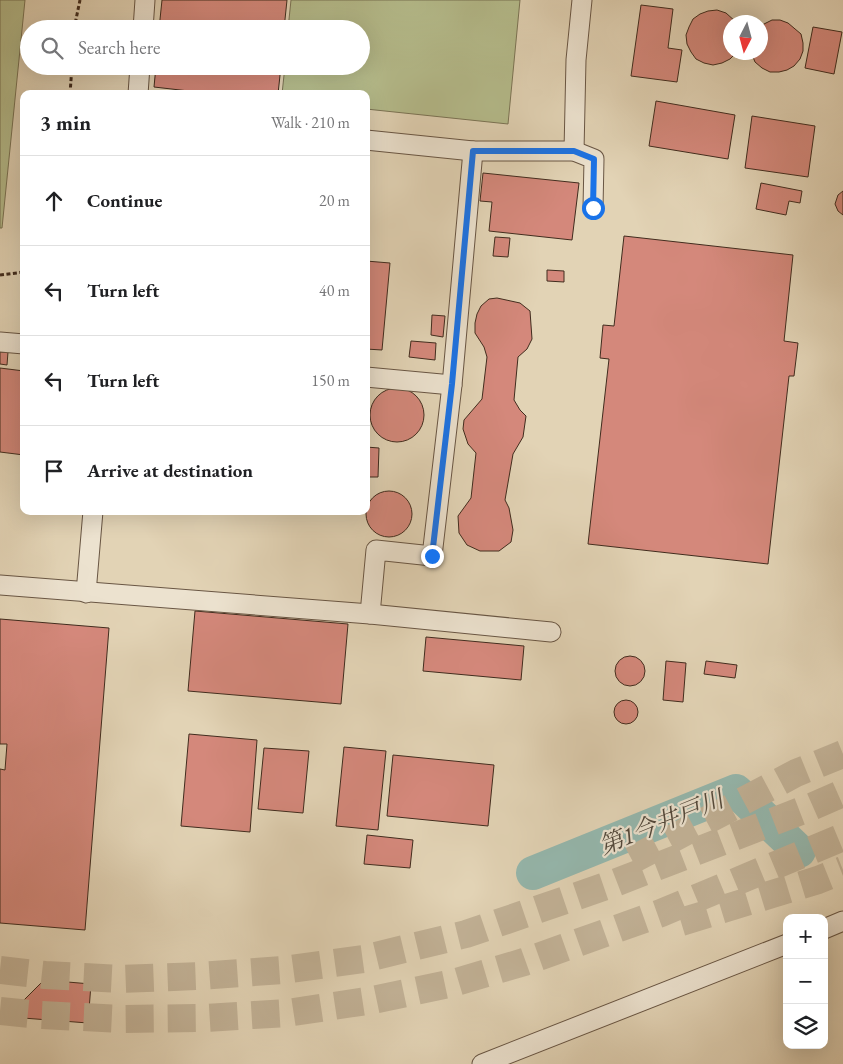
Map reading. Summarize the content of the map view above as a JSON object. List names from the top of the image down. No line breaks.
{"water":["第1今井戸川"],"north":"bottom","page":{"search":"Search here","heading":["3 min","Walk · 210 m"],"list":[["Continue","20 m"],["Turn left","40 m"],["Turn left","150 m"],"Arrive at destination"],"map_buttons":["+","−"]}}
